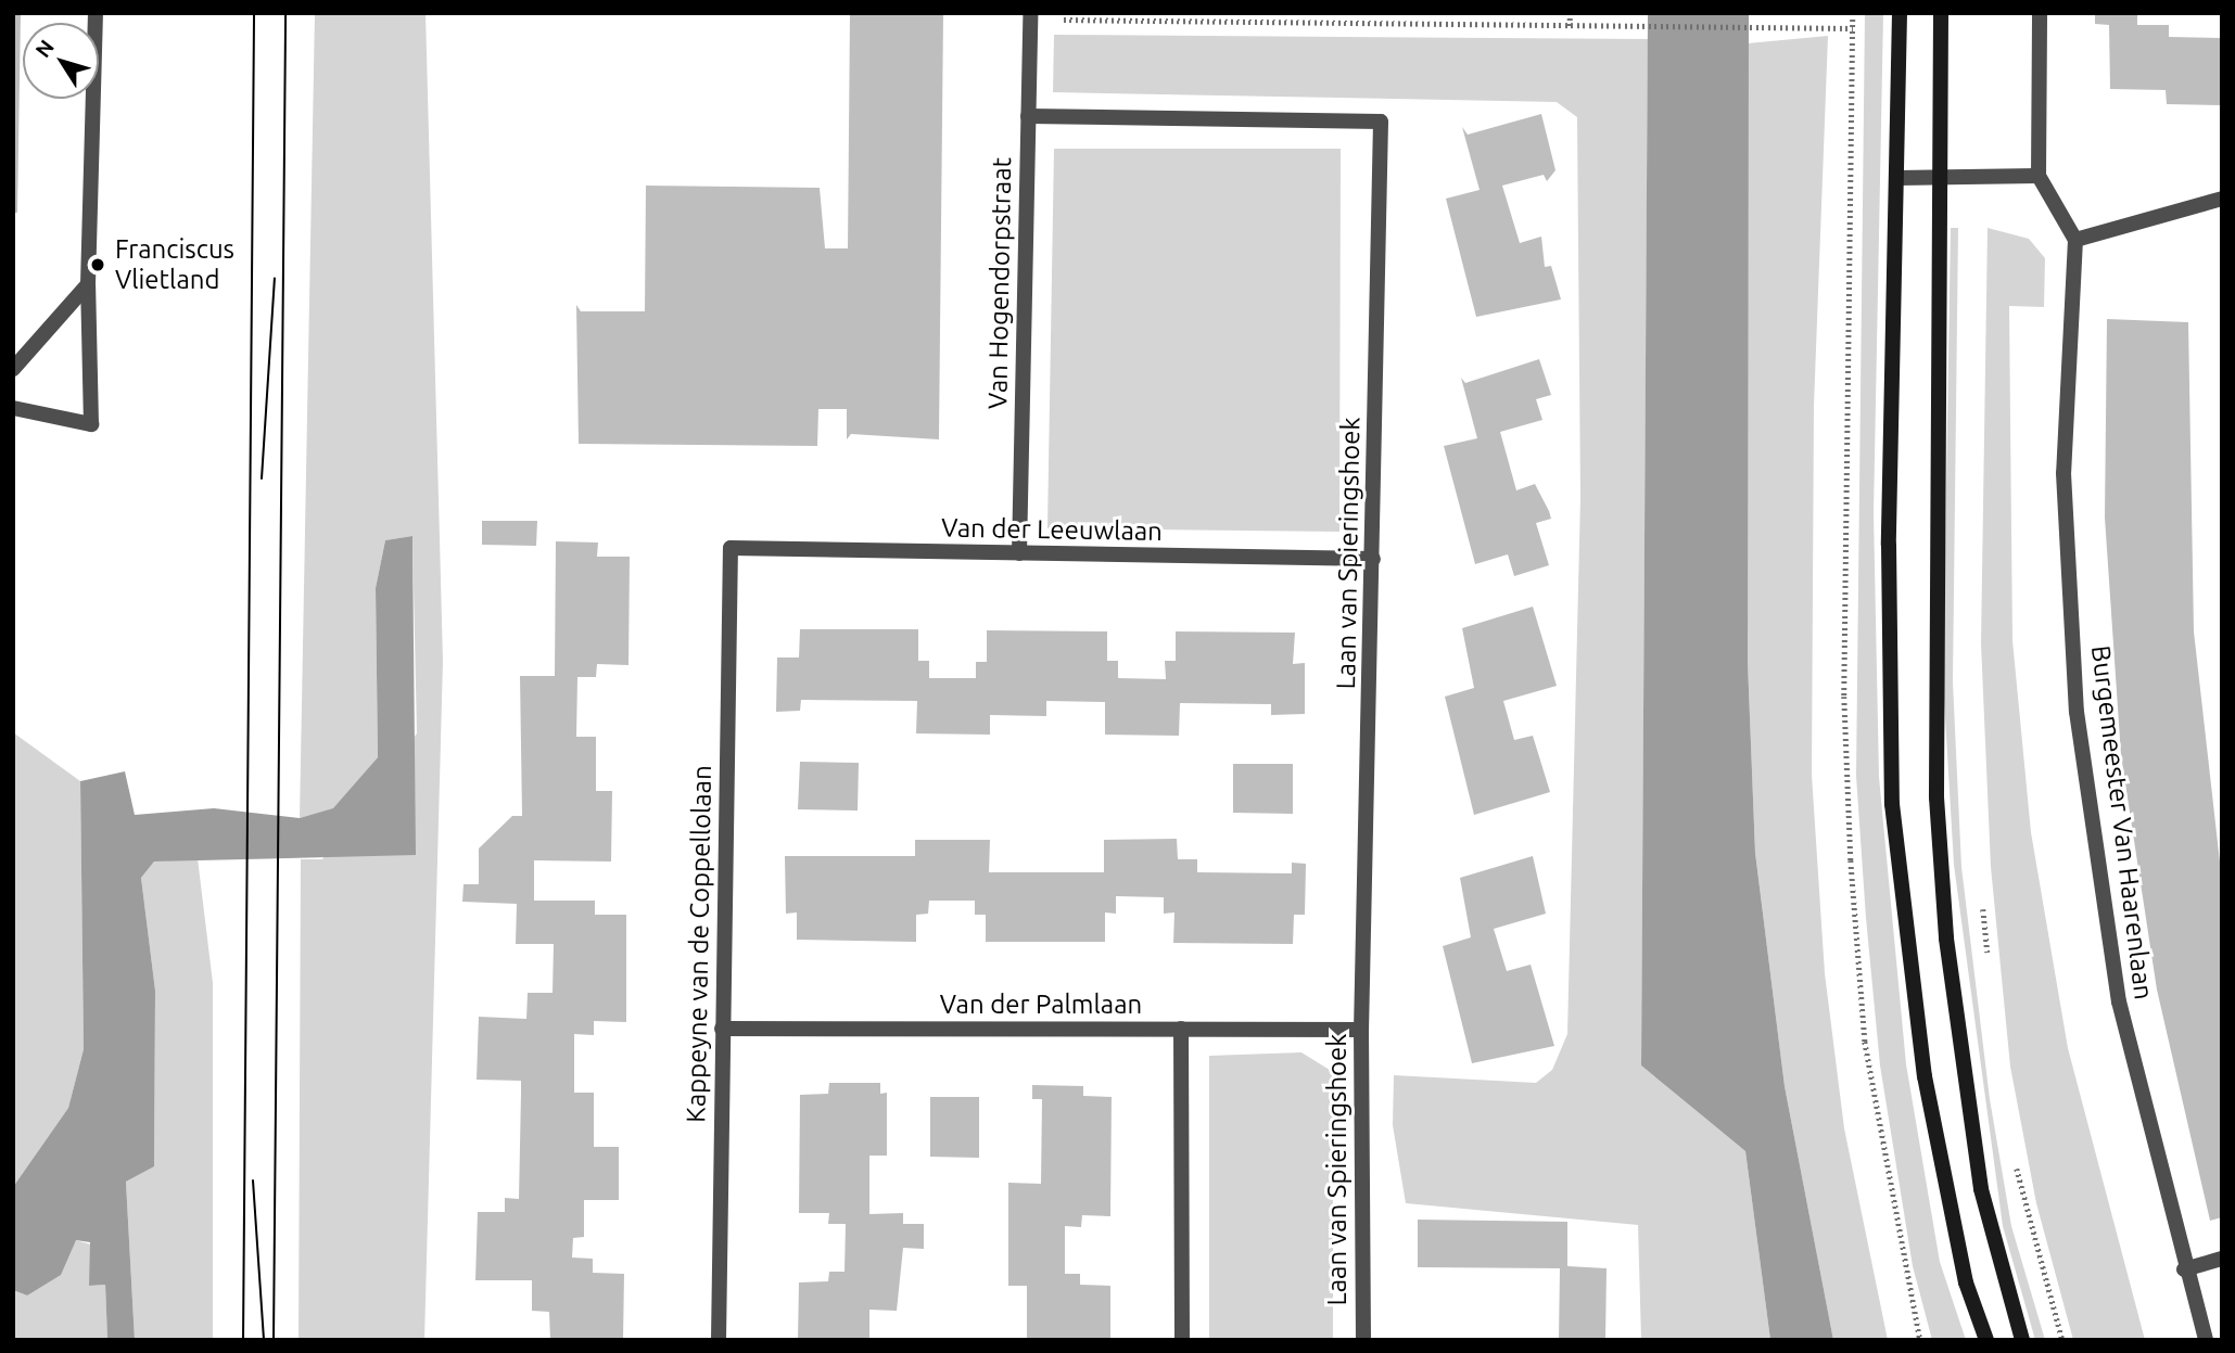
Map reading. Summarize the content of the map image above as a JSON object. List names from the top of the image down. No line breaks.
{"streets":{"street":["Van Hogendorpstraat","Van der Leeuwlaan","Laan van Spieringshoek","Burgemeester Van Haarenlaan","Kappeyne van de Coppellolaan","Van der Palmlaan"]},"crossings":[["Van Hogendorpstraat","Van der Leeuwlaan"],["Van Hogendorpstraat","Laan van Spieringshoek"],["Van der Leeuwlaan","Laan van Spieringshoek"],["Van der Leeuwlaan","Kappeyne van de Coppellolaan"],["Laan van Spieringshoek","Van der Palmlaan"],["Kappeyne van de Coppellolaan","Van der Palmlaan"]],"places":["Franciscus Vlietland"],"north":"top left"}
